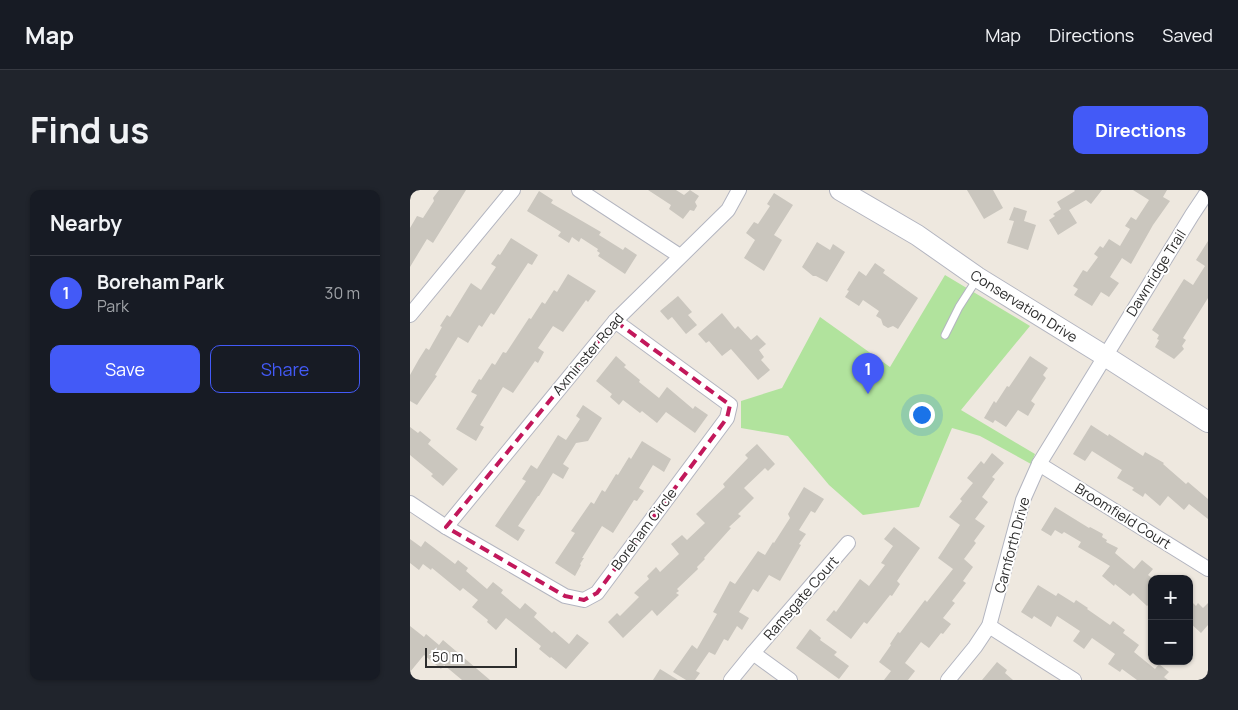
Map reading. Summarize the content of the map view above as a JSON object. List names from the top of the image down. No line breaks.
{"streets":{"street":["Dawnridge Trail","Conservation Drive","Axminster Road","Broomfield Court","Boreham Circle","Carnforth Drive","Ramsgate Court"]},"crossings":[["Dawnridge Trail","Conservation Drive"],["Dawnridge Trail","Carnforth Drive"],["Conservation Drive","Carnforth Drive"],["Axminster Road","Boreham Circle"],["Broomfield Court","Carnforth Drive"]],"scale_bar":"50 m","page":{"header":"Map","nav":["Map","Directions","Saved"],"title":"Find us","buttons":["Directions",["Save","Share"]],"heading":"Nearby","list":[{"mark":"1","name":"Boreham Park","note":"Park","value":"30 m"}],"pins":"1","map_buttons":["+","−"],"scale":"50 m"}}
